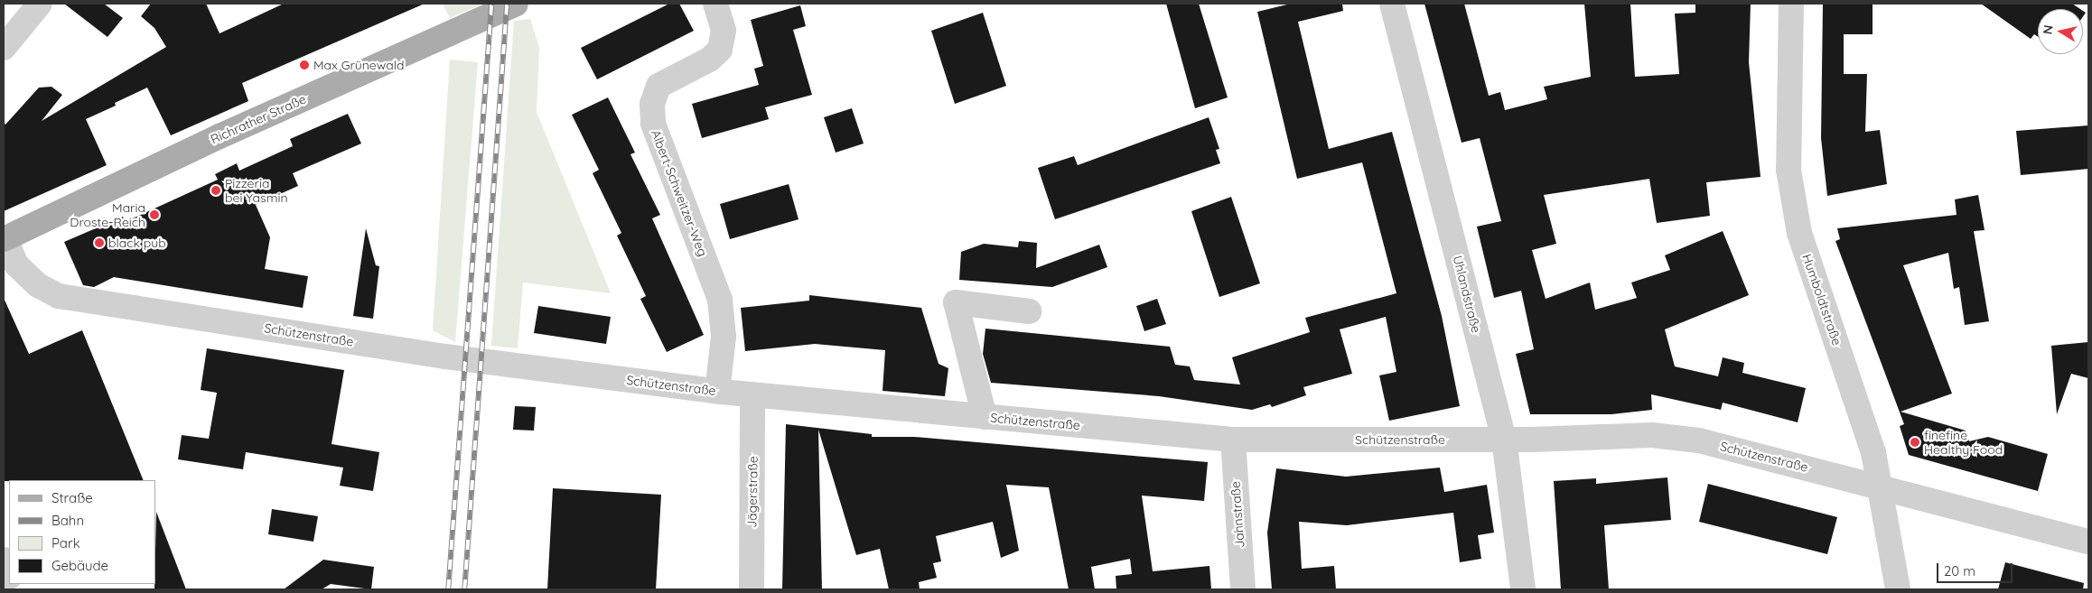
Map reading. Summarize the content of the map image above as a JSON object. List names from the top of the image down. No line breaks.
{"streets":{"main road":["Richrather Straße"],"street":["Albert-Schweitzer-Weg","Uhlandstraße","Humboldtstraße","Schützenstraße","Jägerstraße","Jahnstraße"]},"crossings":[["Richrather Straße","Schützenstraße"],["Albert-Schweitzer-Weg","Schützenstraße"],["Uhlandstraße","Schützenstraße"],["Humboldtstraße","Schützenstraße"],["Schützenstraße","Jägerstraße"],["Schützenstraße","Jahnstraße"]],"places":["Max Grünewald","Pizzeria bei Yasmin","Maria Droste-Reich","black pub","finefine Healthy Food"],"legend":["Straße","Bahn","Park","Gebäude"],"scale_bar":"20 m","north":"left"}
